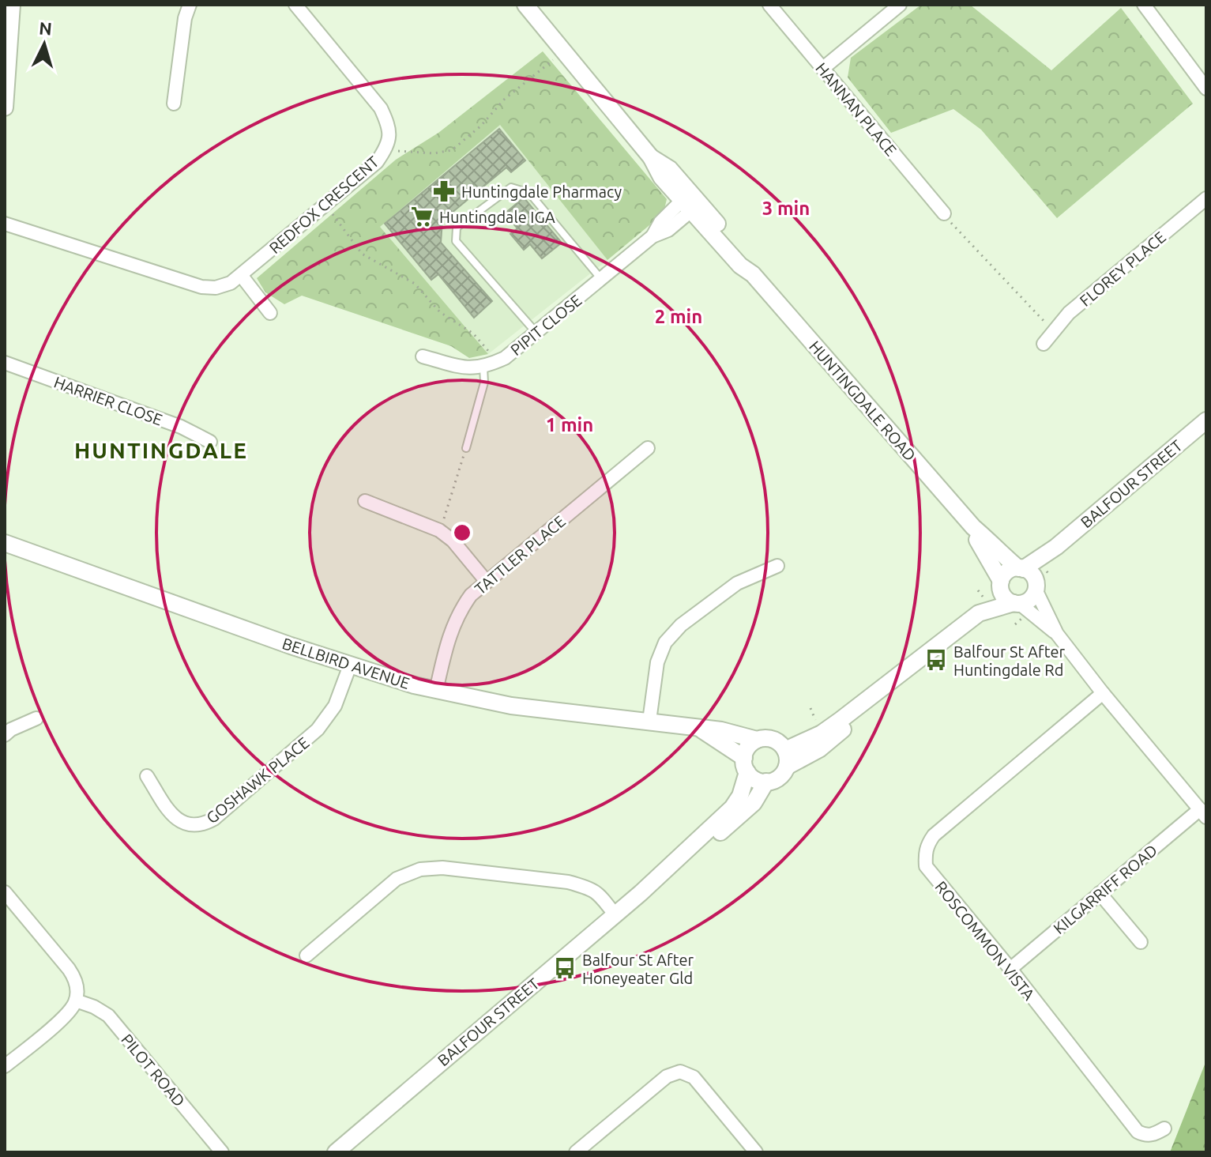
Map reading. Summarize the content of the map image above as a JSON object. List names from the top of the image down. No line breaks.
{"streets":{"street":["HANNAN PLACE","REDFOX CRESCENT","FLOREY PLACE","PIPIT CLOSE","HARRIER CLOSE","HUNTINGDALE ROAD","BALFOUR STREET","TATTLER PLACE","BELLBIRD AVENUE","GOSHAWK PLACE","KILGARRIFF ROAD","ROSCOMMON VISTA","PILOT ROAD"]},"crossings":[["PIPIT CLOSE","HUNTINGDALE ROAD"],["HUNTINGDALE ROAD","BALFOUR STREET"],["BALFOUR STREET","BELLBIRD AVENUE"],["TATTLER PLACE","BELLBIRD AVENUE"],["BELLBIRD AVENUE","GOSHAWK PLACE"],["KILGARRIFF ROAD","ROSCOMMON VISTA"]],"districts":["HUNTINGDALE"],"places":{"pharmacy":["Huntingdale Pharmacy"],"supermarket":["Huntingdale IGA"],"bus stop":["Balfour St After Huntingdale Rd","Balfour St After Honeyeater Gld"]},"north":"top","rings":["3 min","2 min","1 min"]}
